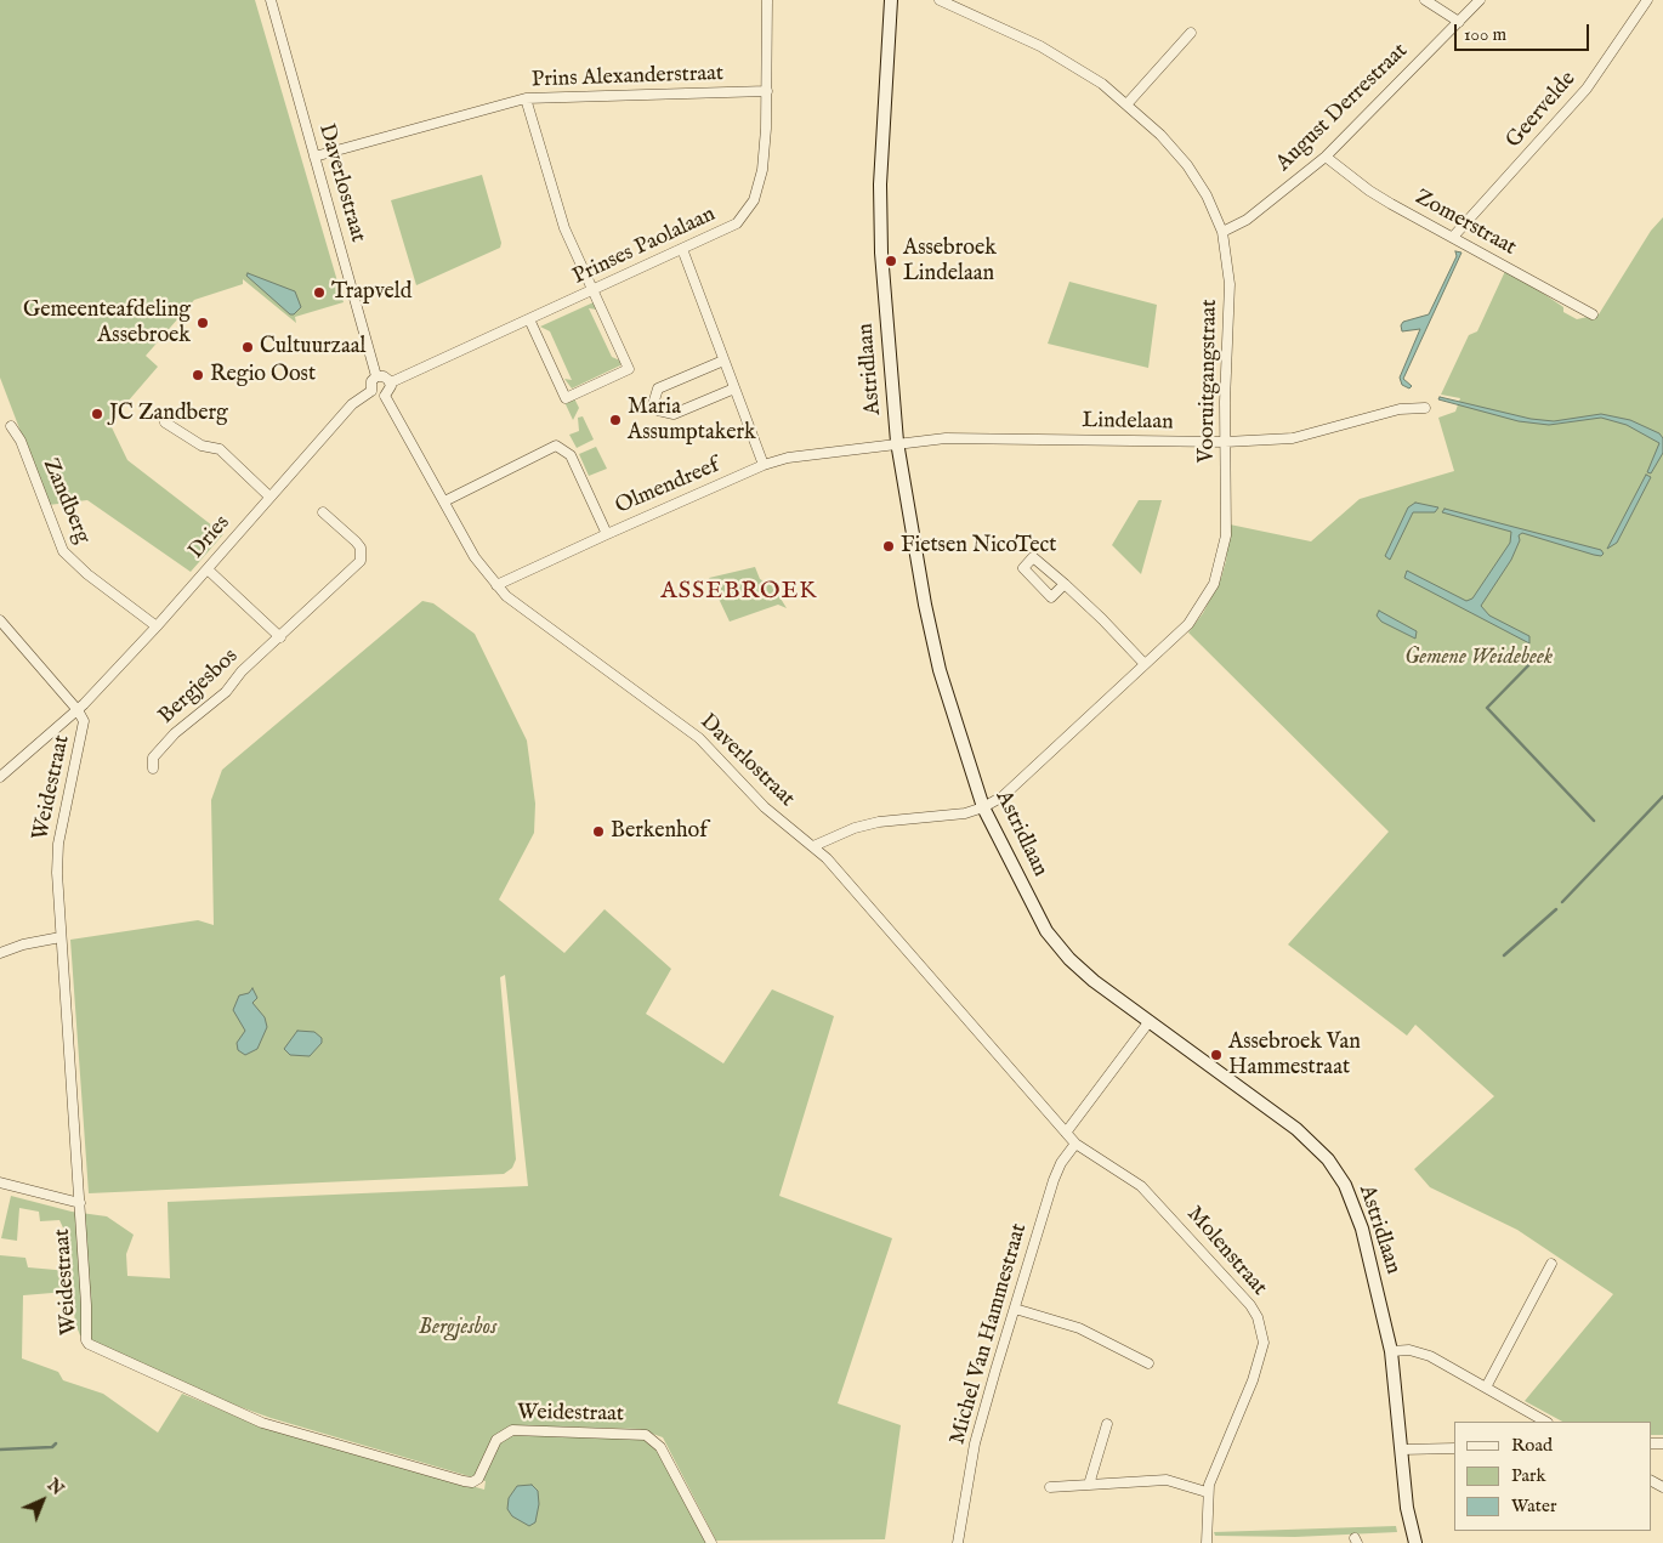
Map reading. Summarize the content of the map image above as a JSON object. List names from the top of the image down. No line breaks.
{"streets":{"main road":["Astridlaan"],"street":["Prins Alexanderstraat","August Derrestraat","Geervelde","Daverlostraat","Zomerstraat","Prinses Paolalaan","Vooruitgangstraat","Lindelaan","Olmendreef","Zandberg","Dries","Bergjesbos","Weidestraat","Molenstraat","Michel Van Hammestraat"]},"crossings":[["Prins Alexanderstraat","Daverlostraat"],["Prins Alexanderstraat","Prinses Paolalaan"],["August Derrestraat","Zomerstraat"],["August Derrestraat","Vooruitgangstraat"],["Geervelde","Zomerstraat"],["Daverlostraat","Prinses Paolalaan"],["Daverlostraat","Vooruitgangstraat"],["Daverlostraat","Olmendreef"],["Daverlostraat","Dries"],["Daverlostraat","Molenstraat"],["Prinses Paolalaan","Dries"],["Astridlaan","Vooruitgangstraat"],["Astridlaan","Lindelaan"],["Astridlaan","Olmendreef"],["Vooruitgangstraat","Lindelaan"],["Lindelaan","Olmendreef"],["Zandberg","Dries"],["Dries","Weidestraat"],["Molenstraat","Michel Van Hammestraat"]],"districts":["ASSEBROEK"],"parks":["Gemene Weidebeek","Bergjesbos"],"places":["Assebroek Lindelaan","Trapveld","Gemeenteafdeling Assebroek","Cultuurzaal","Regio Oost","JC Zandberg","Maria Assumptakerk","Fietsen NicoTect","Berkenhof","Assebroek Van Hammestraat"],"legend":["Road","Park","Water"],"scale_bar":"100 m","north":"top right"}
